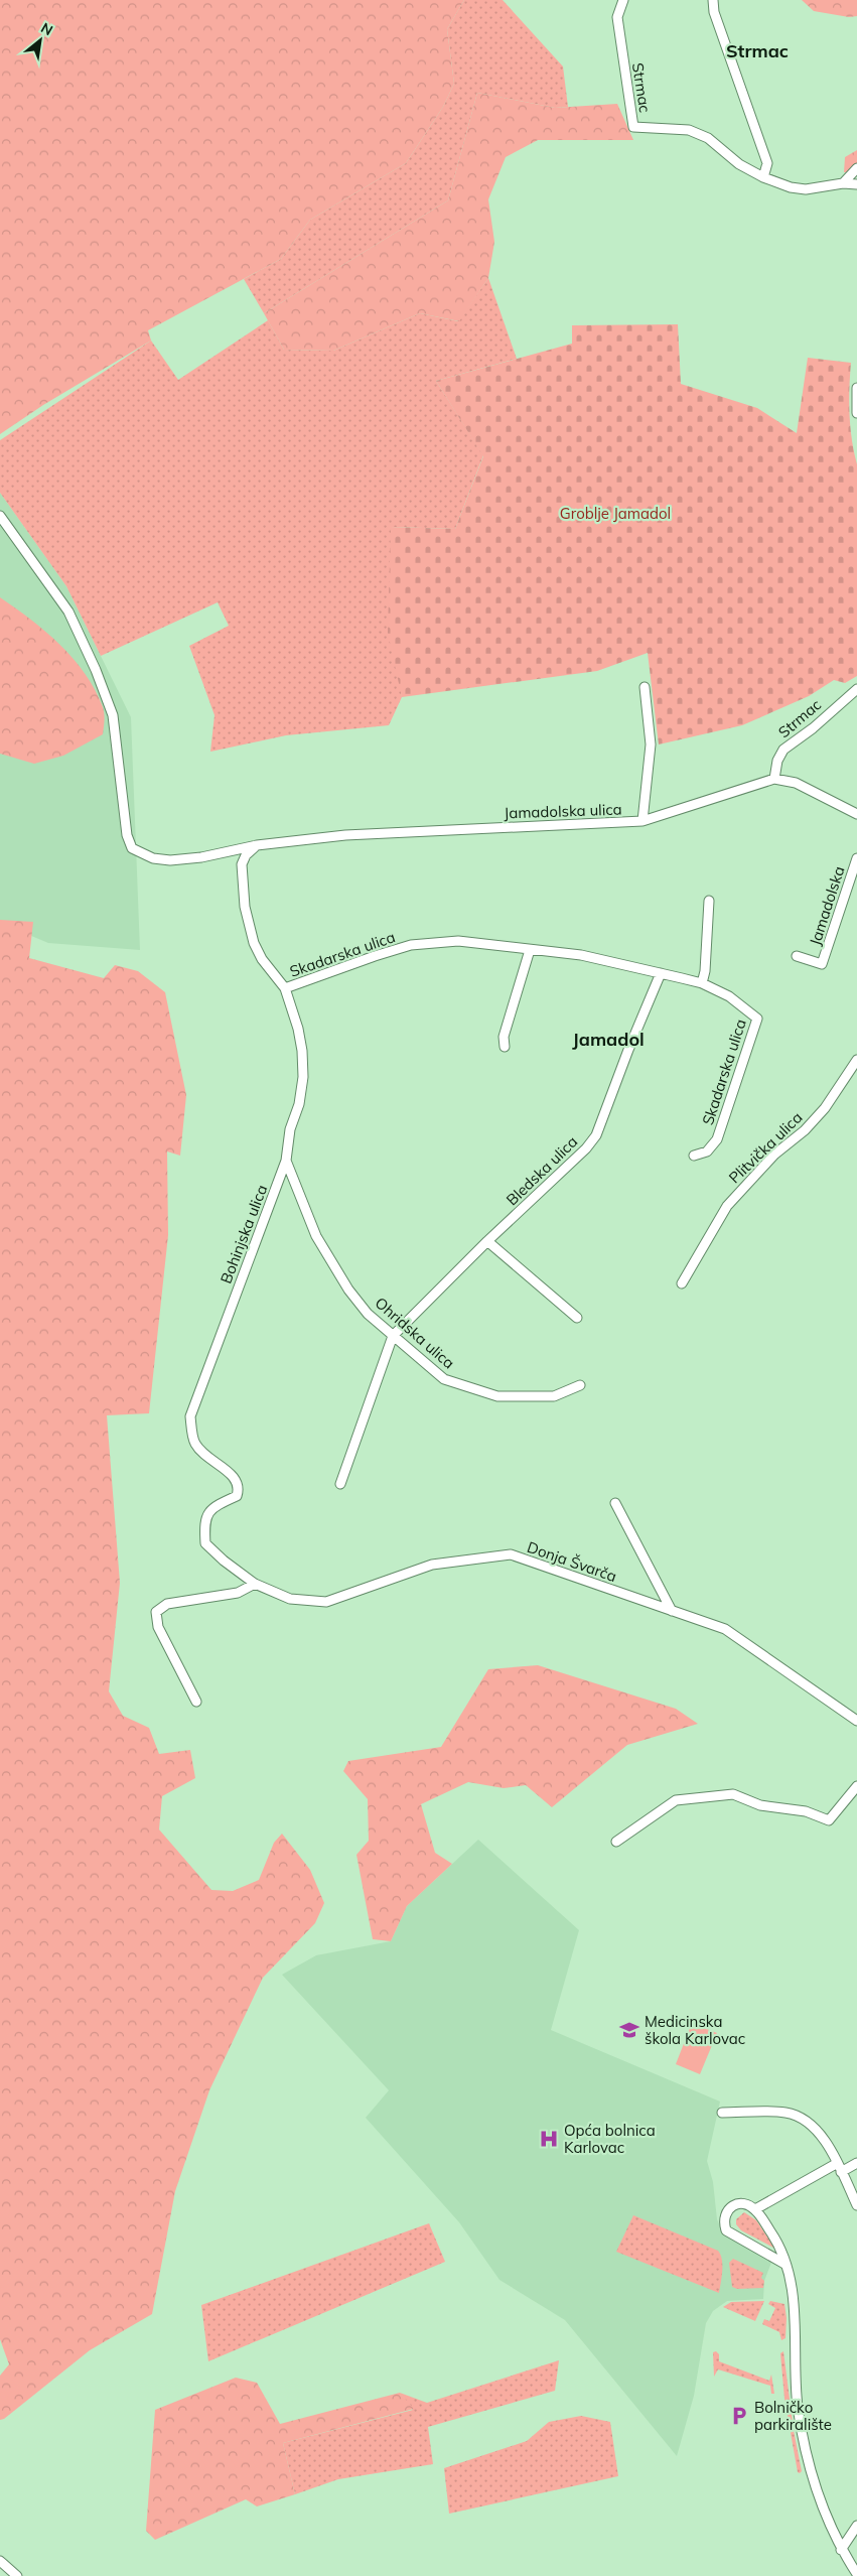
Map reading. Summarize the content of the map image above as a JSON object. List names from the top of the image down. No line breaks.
{"streets":{"street":["Strmac","Jamadolska ulica","Jamadolska","Skadarska ulica","Plitvička ulica","Bledska ulica","Bohinjska ulica","Ohridska ulica","Donja Švarča"]},"crossings":[["Strmac","Jamadolska ulica"],["Jamadolska ulica","Bohinjska ulica"],["Skadarska ulica","Bledska ulica"],["Skadarska ulica","Bohinjska ulica"],["Bledska ulica","Ohridska ulica"],["Bohinjska ulica","Ohridska ulica"],["Bohinjska ulica","Donja Švarča"]],"districts":["Strmac","Jamadol"],"parks":["Groblje Jamadol"],"places":{"school or university":["Medicinska škola Karlovac"],"hospital":["Opća bolnica Karlovac"],"parking":["Bolničko parkiralište"]},"north":"top right"}
